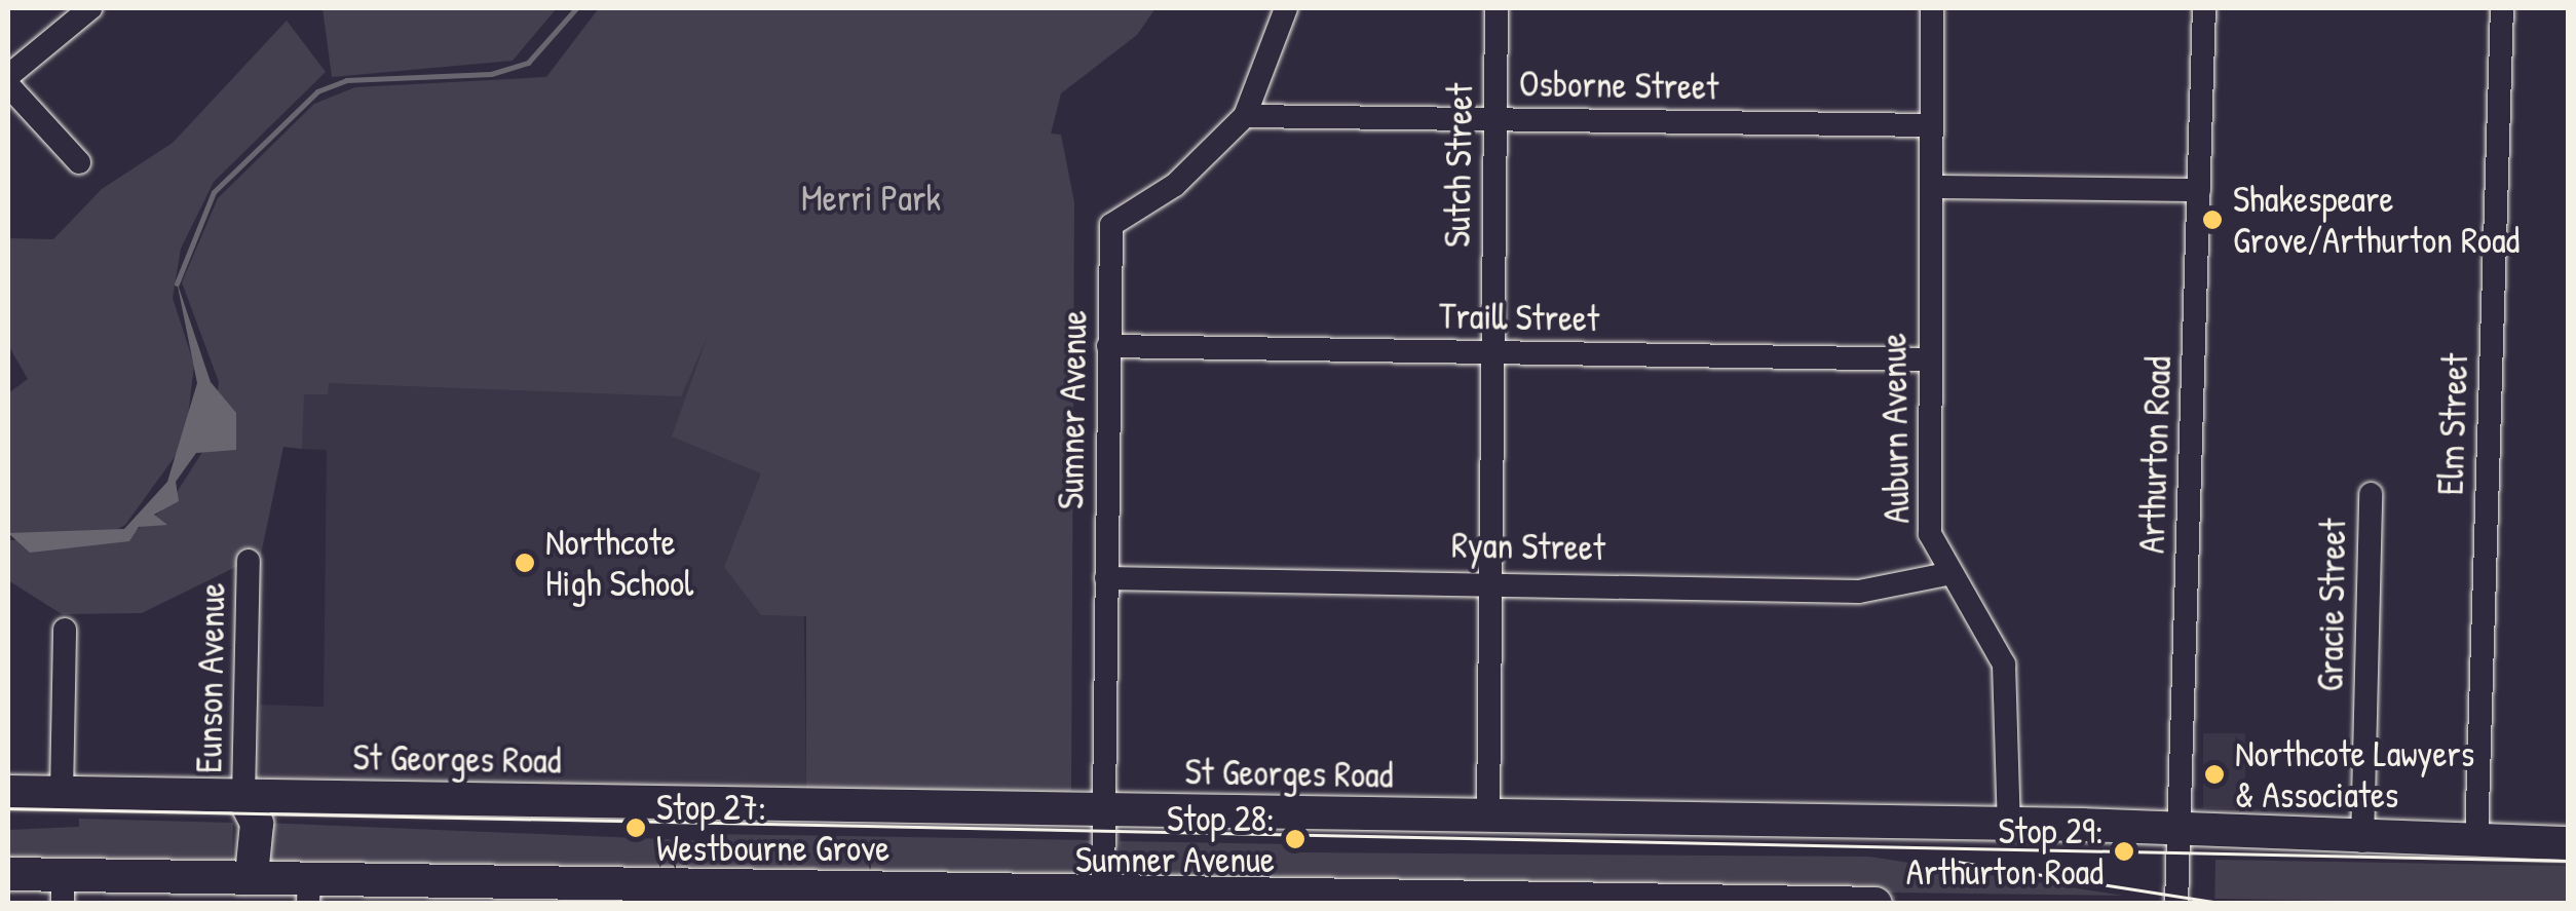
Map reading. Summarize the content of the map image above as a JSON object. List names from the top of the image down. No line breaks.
{"streets":{"highway":["St Georges Road"],"street":["Osborne Street","Sutch Street","Traill Street","Sumner Avenue","Elm Street","Auburn Avenue","Arthurton Road","Ryan Street","Gracie Street","Eunson Avenue"]},"crossings":[["Osborne Street","Sutch Street"],["Osborne Street","Sumner Avenue"],["Osborne Street","Auburn Avenue"],["Sutch Street","Traill Street"],["Sutch Street","Ryan Street"],["Sutch Street","St Georges Road"],["Traill Street","Sumner Avenue"],["Traill Street","Auburn Avenue"],["Sumner Avenue","Ryan Street"],["Sumner Avenue","St Georges Road"],["Elm Street","St Georges Road"],["Auburn Avenue","Ryan Street"],["Auburn Avenue","St Georges Road"],["Arthurton Road","St Georges Road"],["Gracie Street","St Georges Road"],["Eunson Avenue","St Georges Road"]],"parks":["Merri Park"],"places":["Shakespeare Grove/Arthurton Road","Northcote High School","Northcote Lawyers & Associates","Stop 27: Westbourne Grove","Stop 28: Sumner Avenue","Stop 29: Arthurton Road"]}
